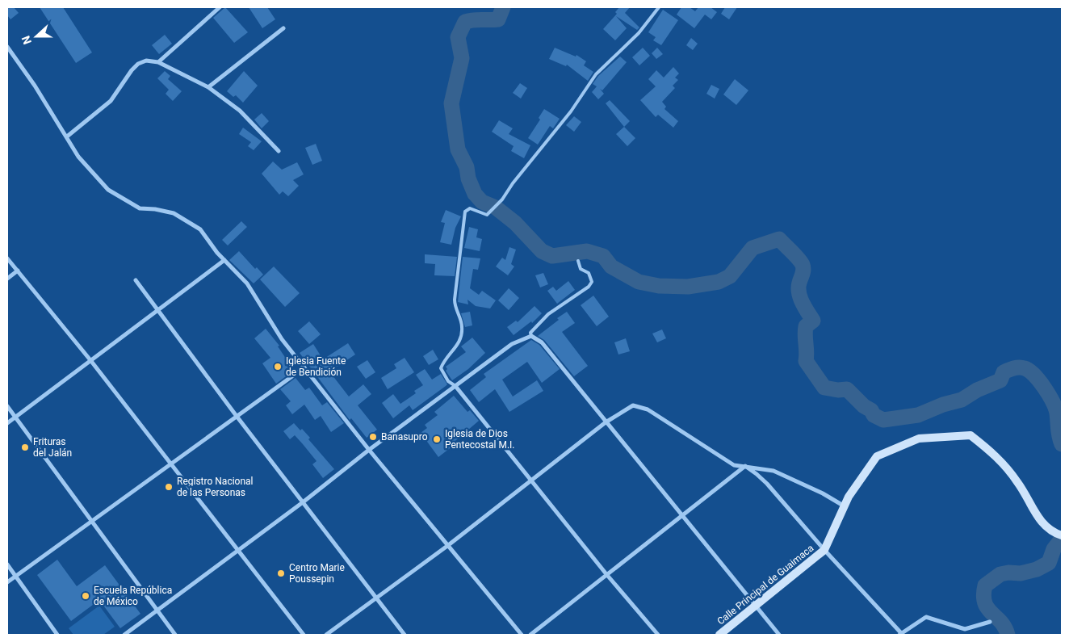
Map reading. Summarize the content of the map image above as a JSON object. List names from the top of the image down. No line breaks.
{"streets":{"street":["Calle Principal de Guaimaca"]},"places":["Iglesia Fuente de Bendición","Banasupro","Iglesia de Dios Pentecostal M.I.","Frituras del Jalán","Registro Nacional de las Personas","Centro Marie Poussepin","Escuela República de México"],"north":"left"}
